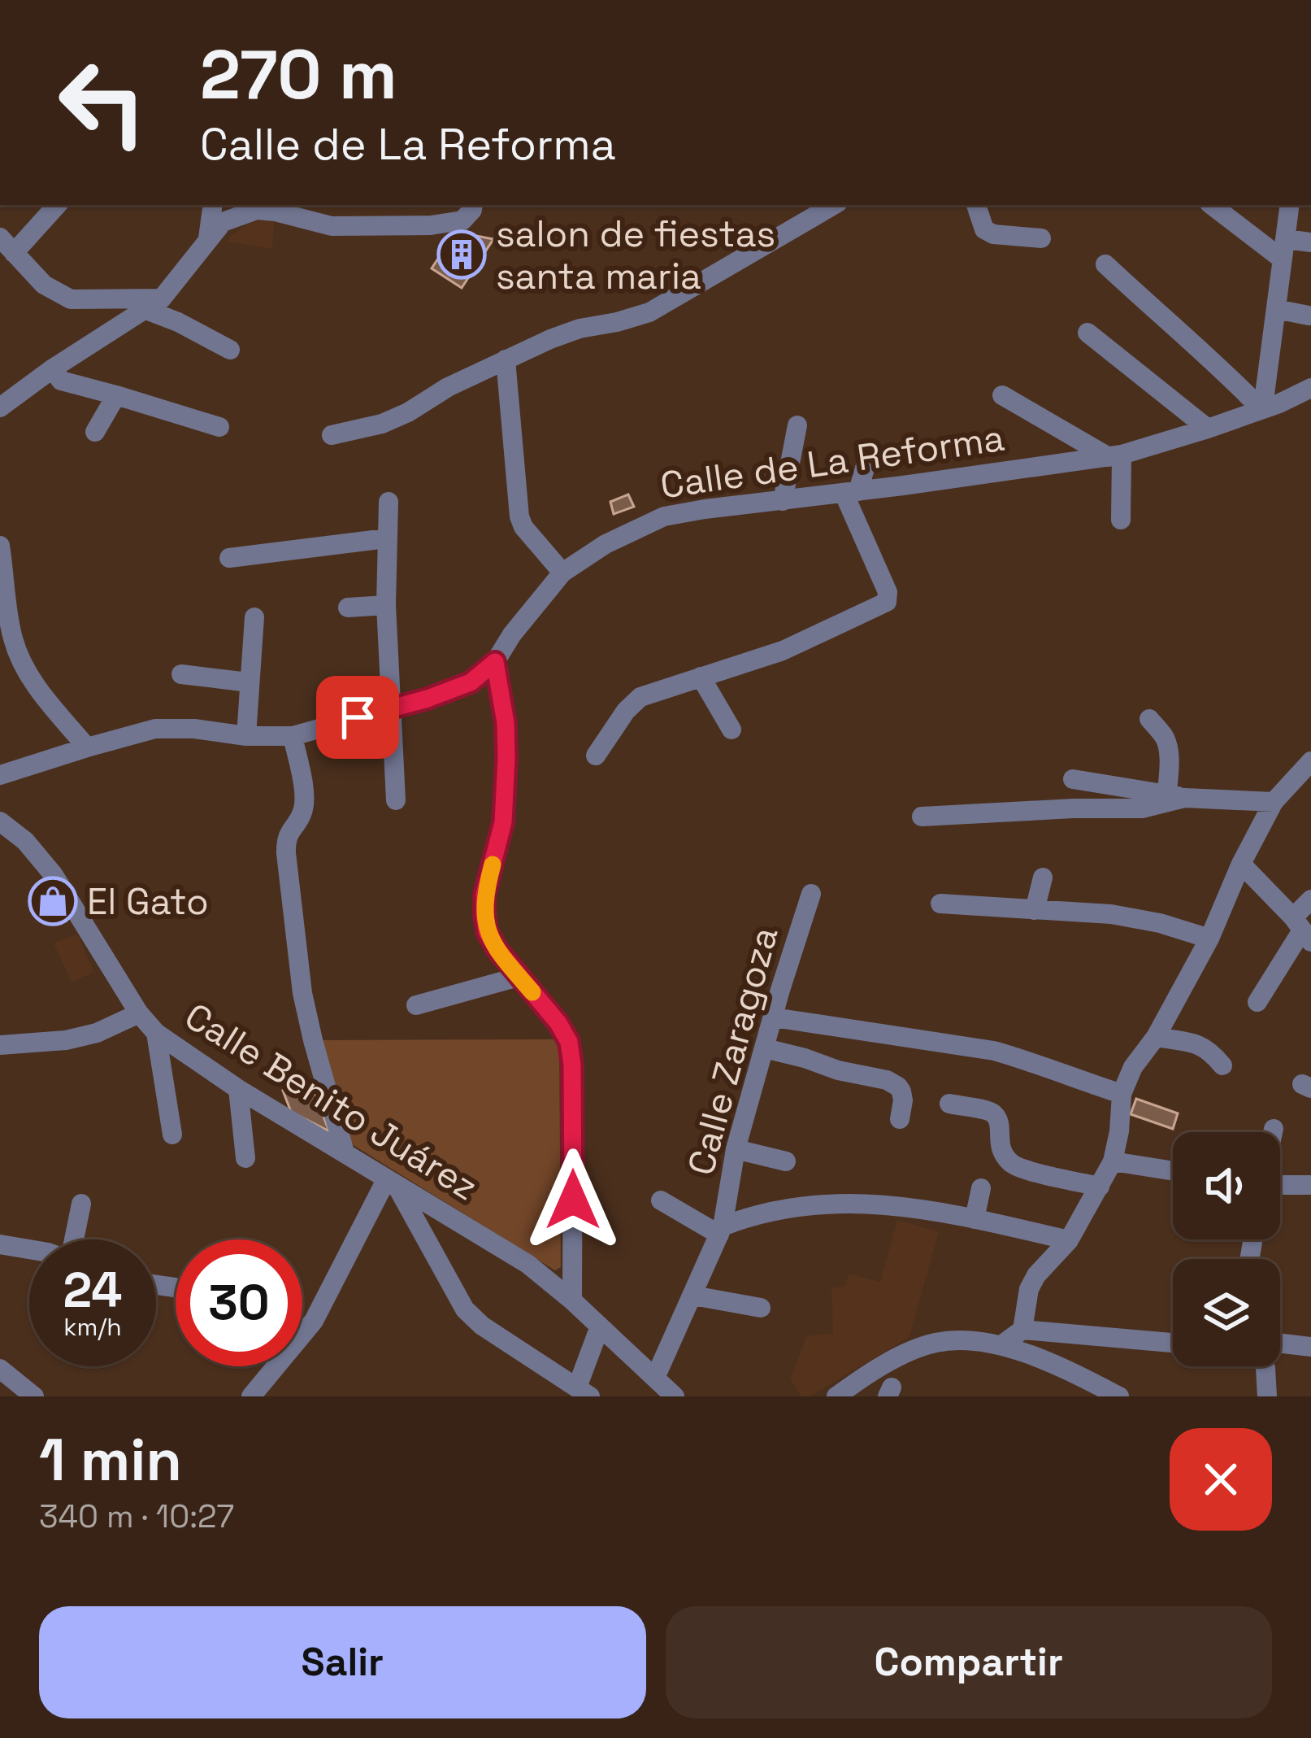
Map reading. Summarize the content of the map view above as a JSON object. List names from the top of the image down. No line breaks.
{"streets":{"street":["Calle de La Reforma","Calle Zaragoza","Calle Benito Juárez"]},"crossings":[["Calle Zaragoza","Calle Benito Juárez"]],"places":{"building":["salon de fiestas santa maria"],"shop":["El Gato"]},"page":{"turn":["270 m","Calle de La Reforma"],"speed":"24 km/h","limit":"30","heading":["1 min","340 m · 10:27"],"buttons":["Salir","Compartir"]}}
